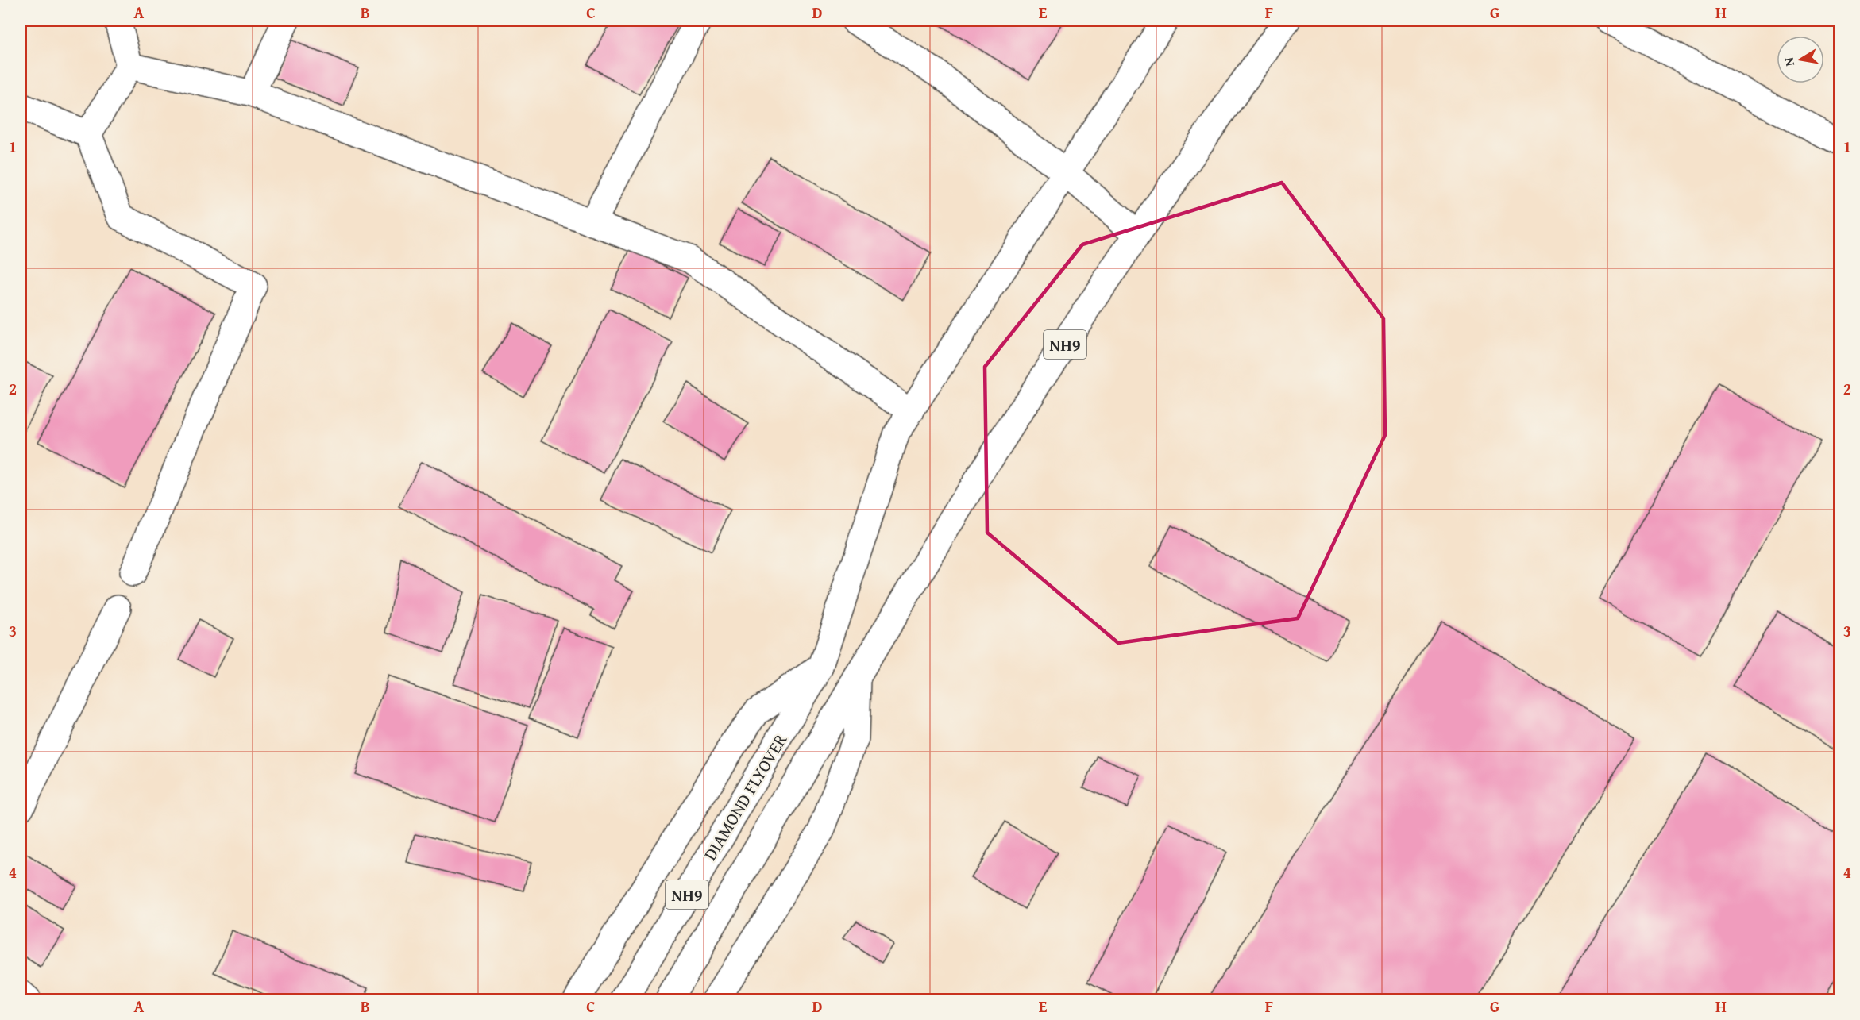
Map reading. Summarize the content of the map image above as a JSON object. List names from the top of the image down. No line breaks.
{"streets":{"main road":["NH9","DIAMOND FLYOVER"]},"crossings":[["NH9","DIAMOND FLYOVER"]],"north":"left","grid":{"columns":["A","B","C","D","E","F","G","H"],"rows":["1","2","3","4"]}}
